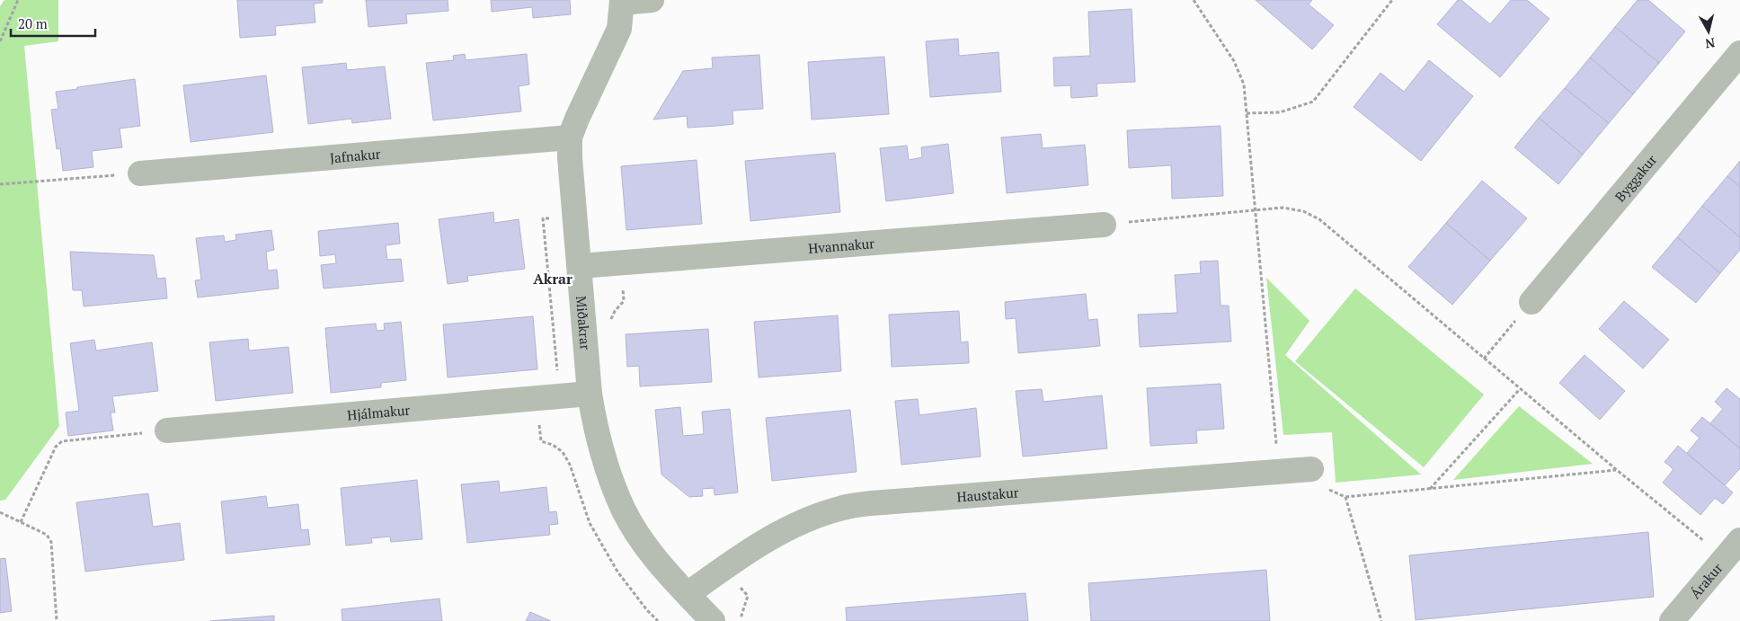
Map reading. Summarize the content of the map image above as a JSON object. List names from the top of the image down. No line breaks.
{"streets":{"street":["Jafnakur","Byggakur","Hvannakur","Miðakrar","Hjálmakur","Haustakur","Árakur"]},"crossings":[["Jafnakur","Miðakrar"],["Hvannakur","Miðakrar"],["Miðakrar","Hjálmakur"],["Miðakrar","Haustakur"]],"districts":["Akrar"],"scale_bar":"20 m","north":"bottom"}
